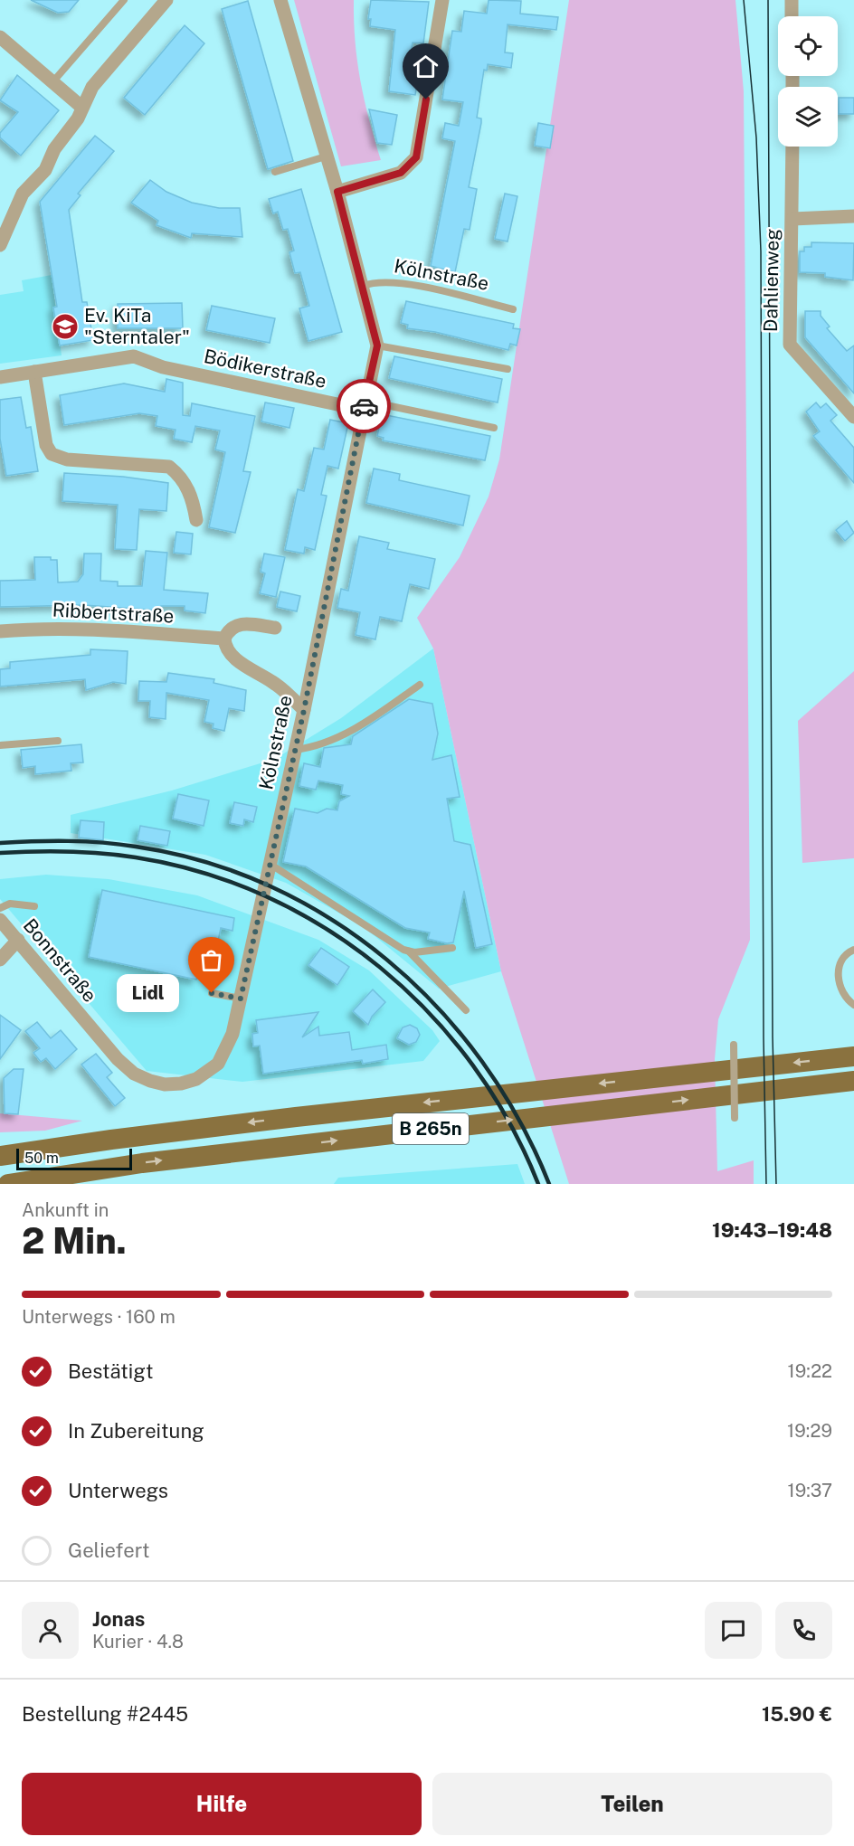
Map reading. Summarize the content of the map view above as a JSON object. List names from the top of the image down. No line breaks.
{"streets":{"main road":["B 265n"],"street":["Kölnstraße","Dahlienweg","Bödikerstraße","Ribbertstraße","Bonnstraße"]},"crossings":[["Kölnstraße","Bödikerstraße"],["Kölnstraße","Bonnstraße"]],"places":{"school or university":["Ev. KiTa \"Sterntaler\""],"other":["Lidl"]},"scale_bar":"50 m","page":{"bubble":"Lidl","scale":"50 m","heading":["2 Min.","Ankunft in","19:43–19:48"],"panel":["Jonas","Kurier · 4.8","Bestellung #2445","15.90 €"],"bar":"Unterwegs · 160 m","list":[["Bestätigt","19:22"],["In Zubereitung","19:29"],["Unterwegs","19:37"],"Geliefert"],"buttons":["Hilfe","Teilen"]}}
